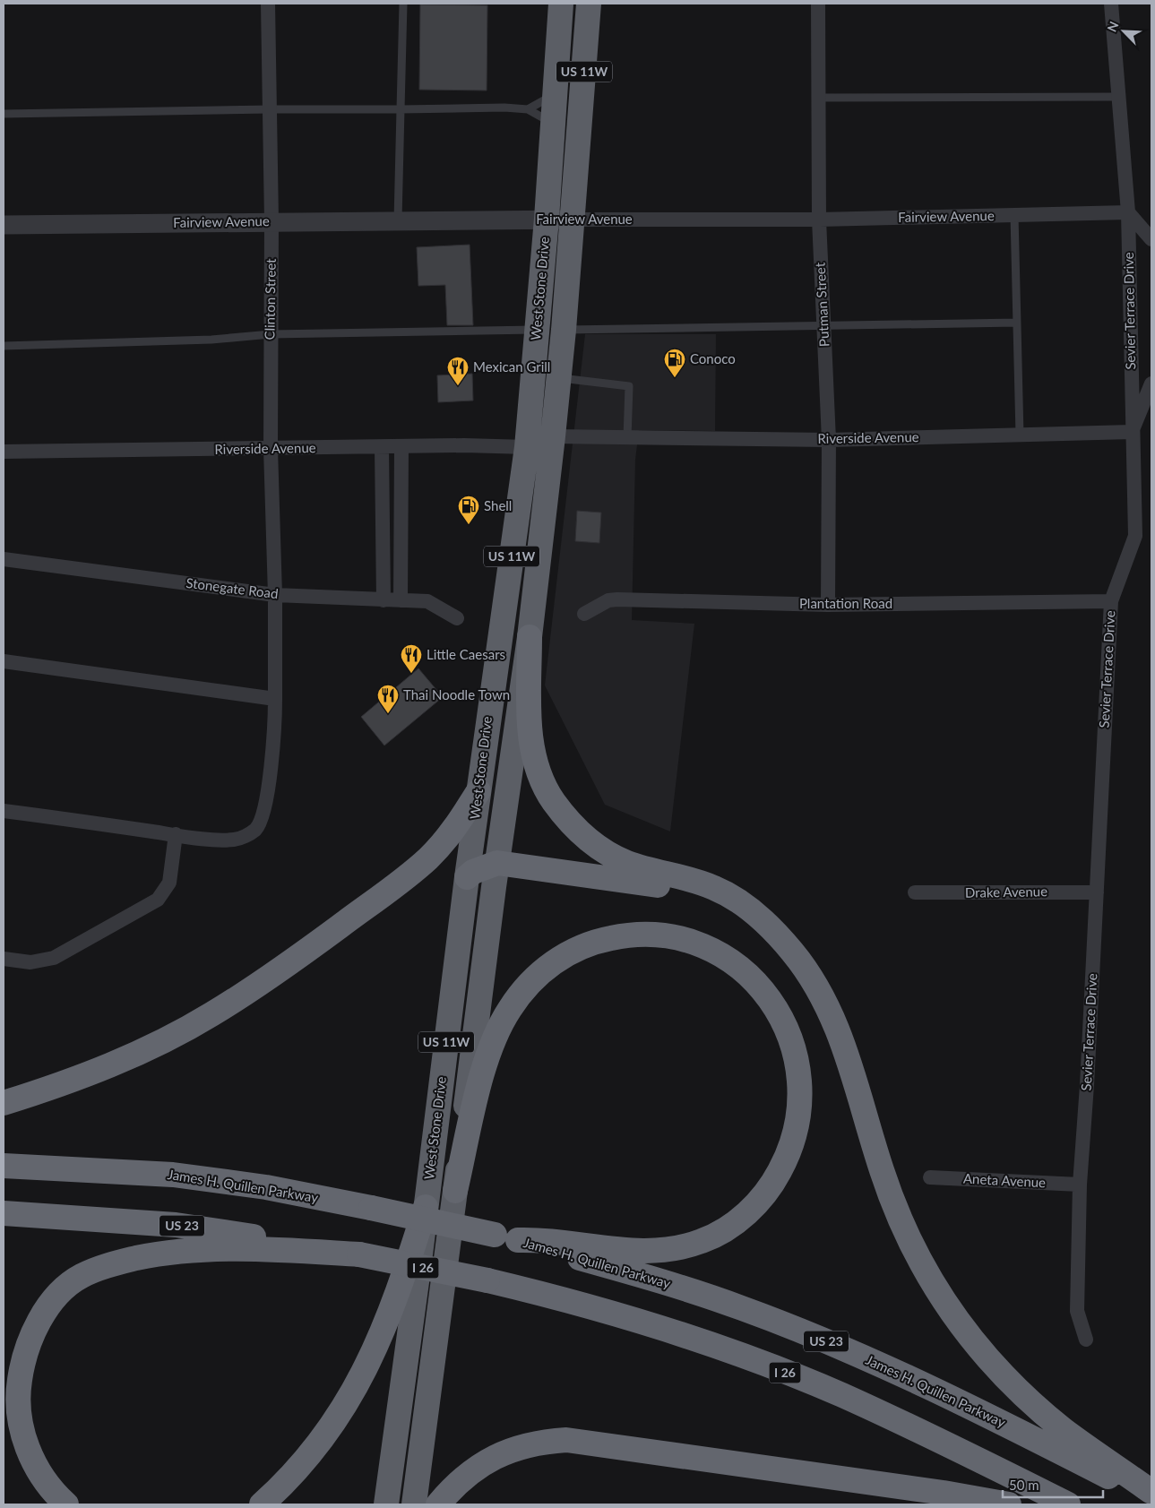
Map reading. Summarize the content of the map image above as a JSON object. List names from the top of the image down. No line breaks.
{"streets":{"highway":["US 11W","West Stone Drive","James H. Quillen Parkway","US 23","I 26"],"street":["Fairview Avenue","Clinton Street","Putman Street","Sevier Terrace Drive","Riverside Avenue","Stonegate Road","Plantation Road","Drake Avenue","Aneta Avenue"]},"crossings":[["Fairview Avenue","West Stone Drive"],["Fairview Avenue","Clinton Street"],["Fairview Avenue","Putman Street"],["Fairview Avenue","Sevier Terrace Drive"],["West Stone Drive","Riverside Avenue"],["Clinton Street","Riverside Avenue"],["Clinton Street","Stonegate Road"],["Putman Street","Riverside Avenue"],["Putman Street","Plantation Road"],["Sevier Terrace Drive","Riverside Avenue"],["Sevier Terrace Drive","Plantation Road"],["Sevier Terrace Drive","Drake Avenue"],["Sevier Terrace Drive","Aneta Avenue"],["US 23","I 26"]],"places":{"fuel station":["Conoco","Shell"],"restaurant":["Mexican Grill","Little Caesars","Thai Noodle Town"]},"scale_bar":"50 m","north":"top left"}
